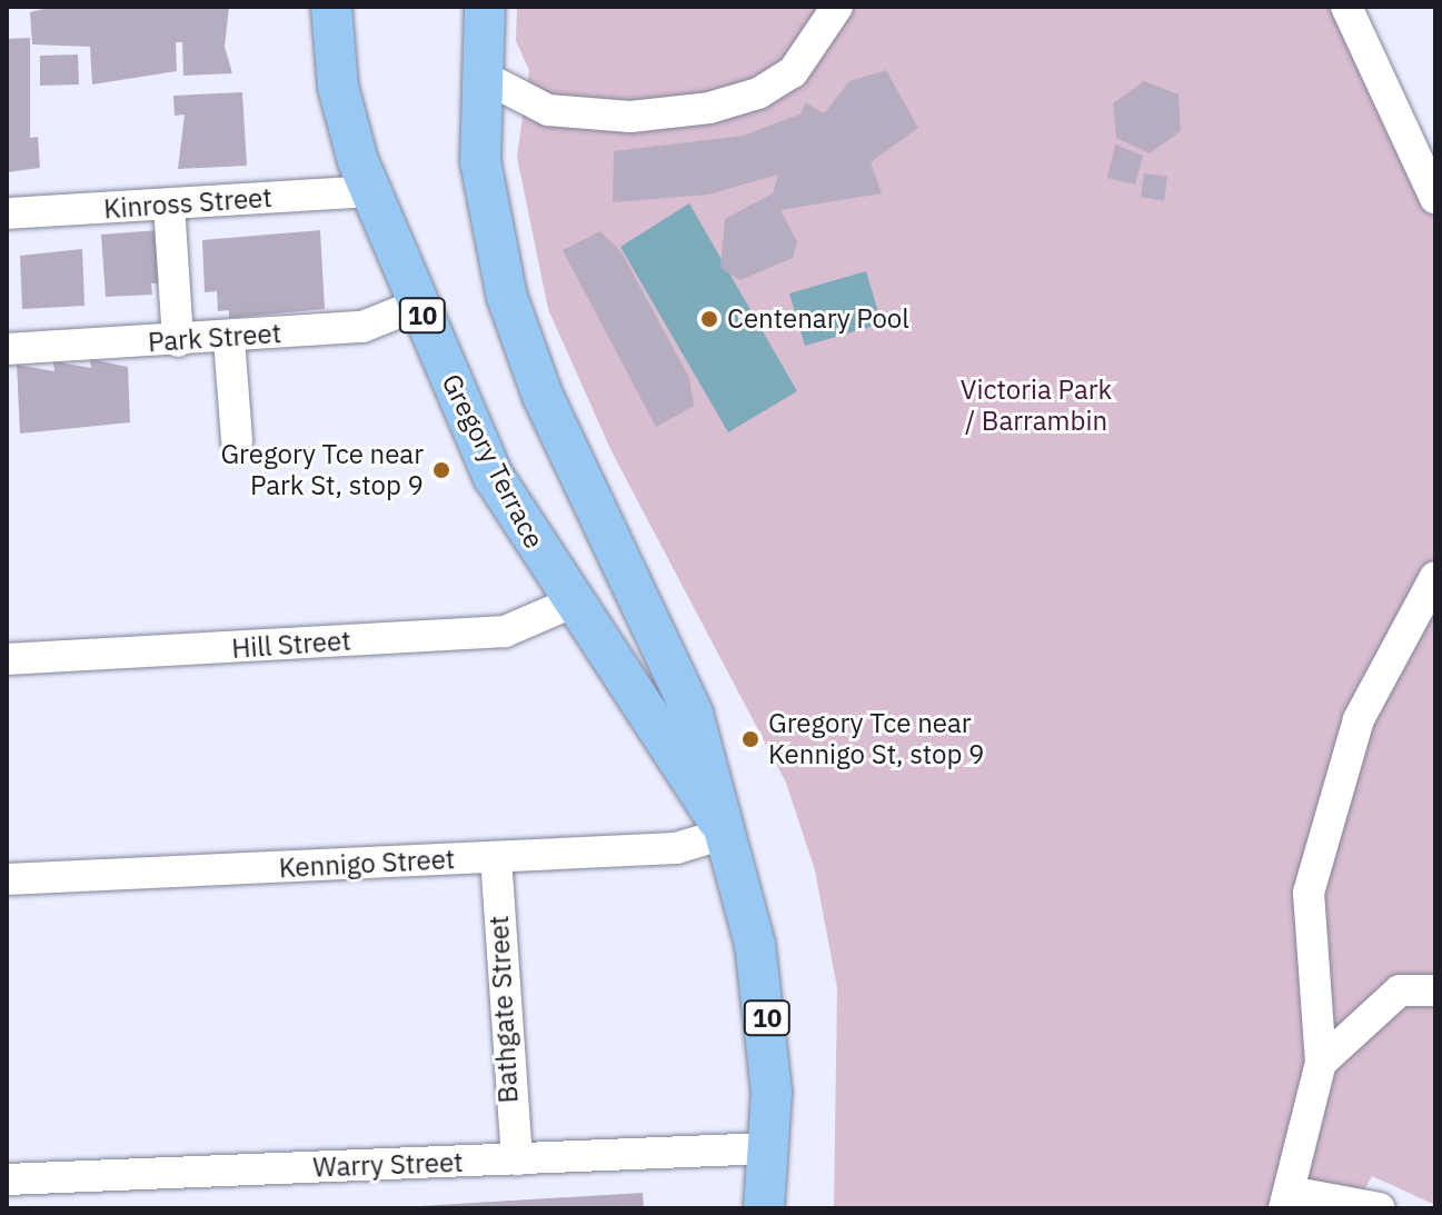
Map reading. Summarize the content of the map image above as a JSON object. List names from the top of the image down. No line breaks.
{"streets":{"main road":["10","Gregory Terrace"],"street":["Kinross Street","Park Street","Hill Street","Kennigo Street","Bathgate Street","Warry Street"]},"crossings":[["Kinross Street","Gregory Terrace"],["Park Street","Gregory Terrace"],["Gregory Terrace","Hill Street"],["Gregory Terrace","Kennigo Street"],["Gregory Terrace","Warry Street"],["Kennigo Street","Bathgate Street"],["Bathgate Street","Warry Street"]],"parks":["Victoria Park / Barrambin"],"places":["Centenary Pool","Gregory Tce near Park St, stop 9","Gregory Tce near Kennigo St, stop 9"]}
